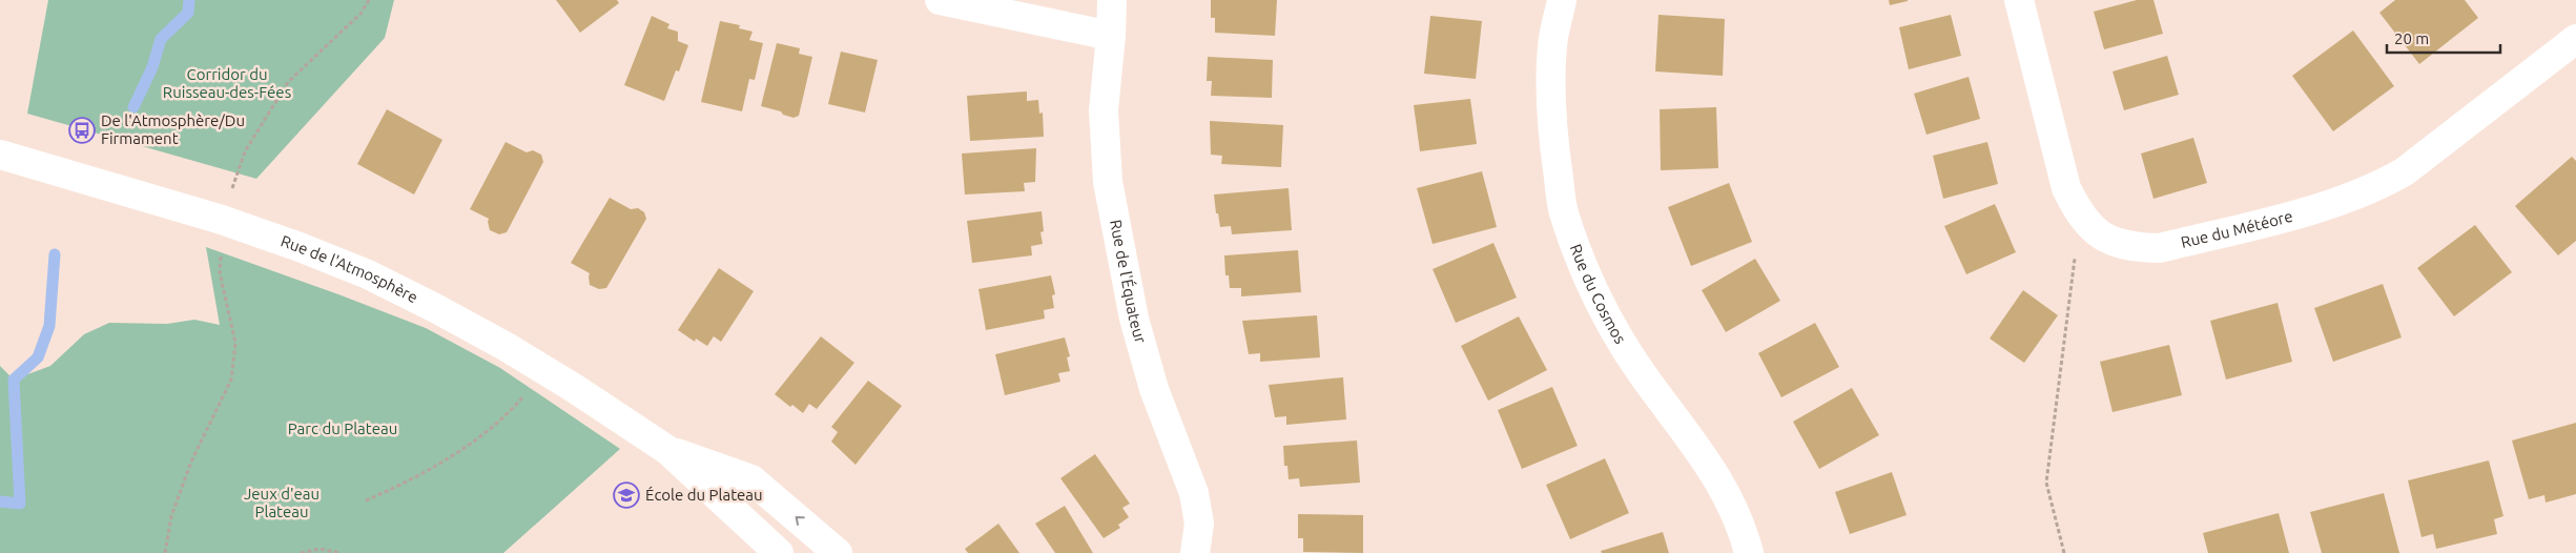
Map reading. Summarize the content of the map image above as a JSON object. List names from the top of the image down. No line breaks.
{"streets":{"street":["Rue du Météore","Rue de l'Atmosphère","Rue de l'Équateur","Rue du Cosmos"]},"parks":["Corridor du Ruisseau-des-Fées","Parc du Plateau","Jeux d'eau Plateau"],"places":{"bus stop":["De l'Atmosphère/Du Firmament"],"school or university":["École du Plateau"]},"scale_bar":"20 m"}
